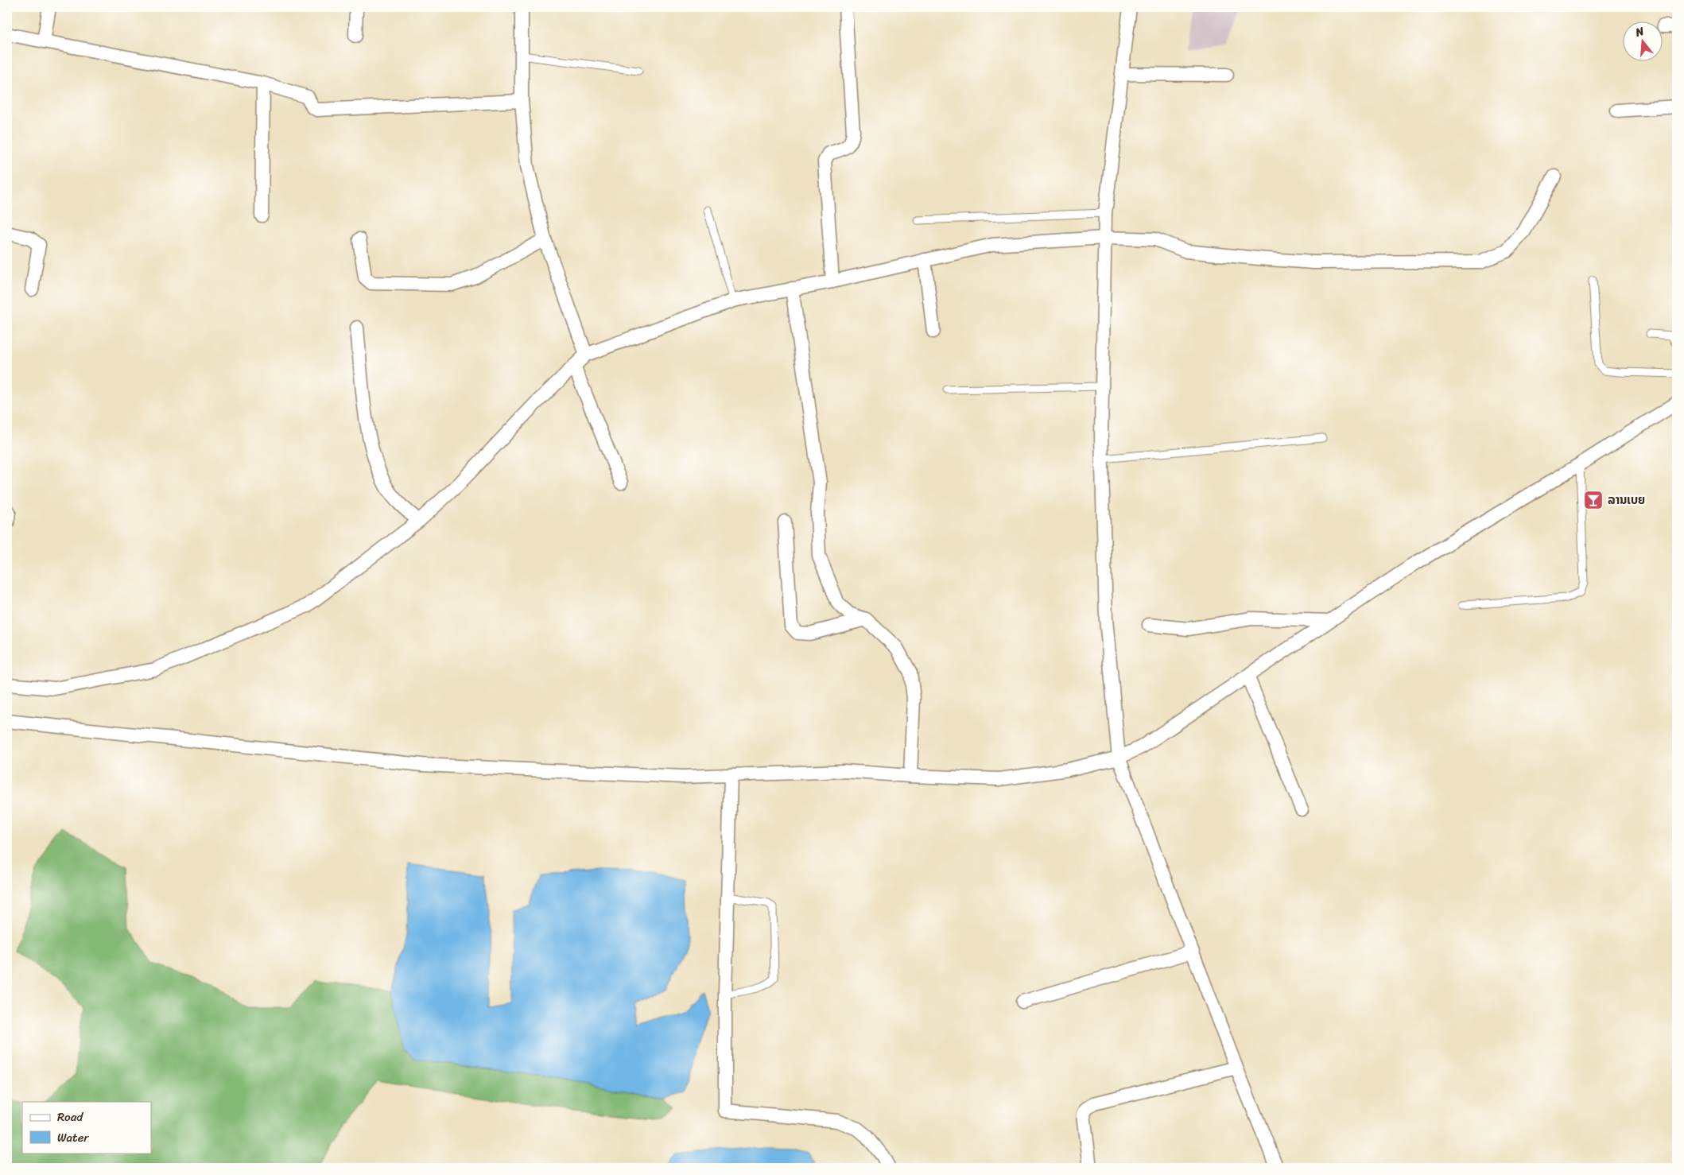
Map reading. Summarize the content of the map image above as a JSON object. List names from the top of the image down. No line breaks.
{"places":{"bar":["ລານເບຍ"]},"legend":["Road","Water"],"north":"top"}
